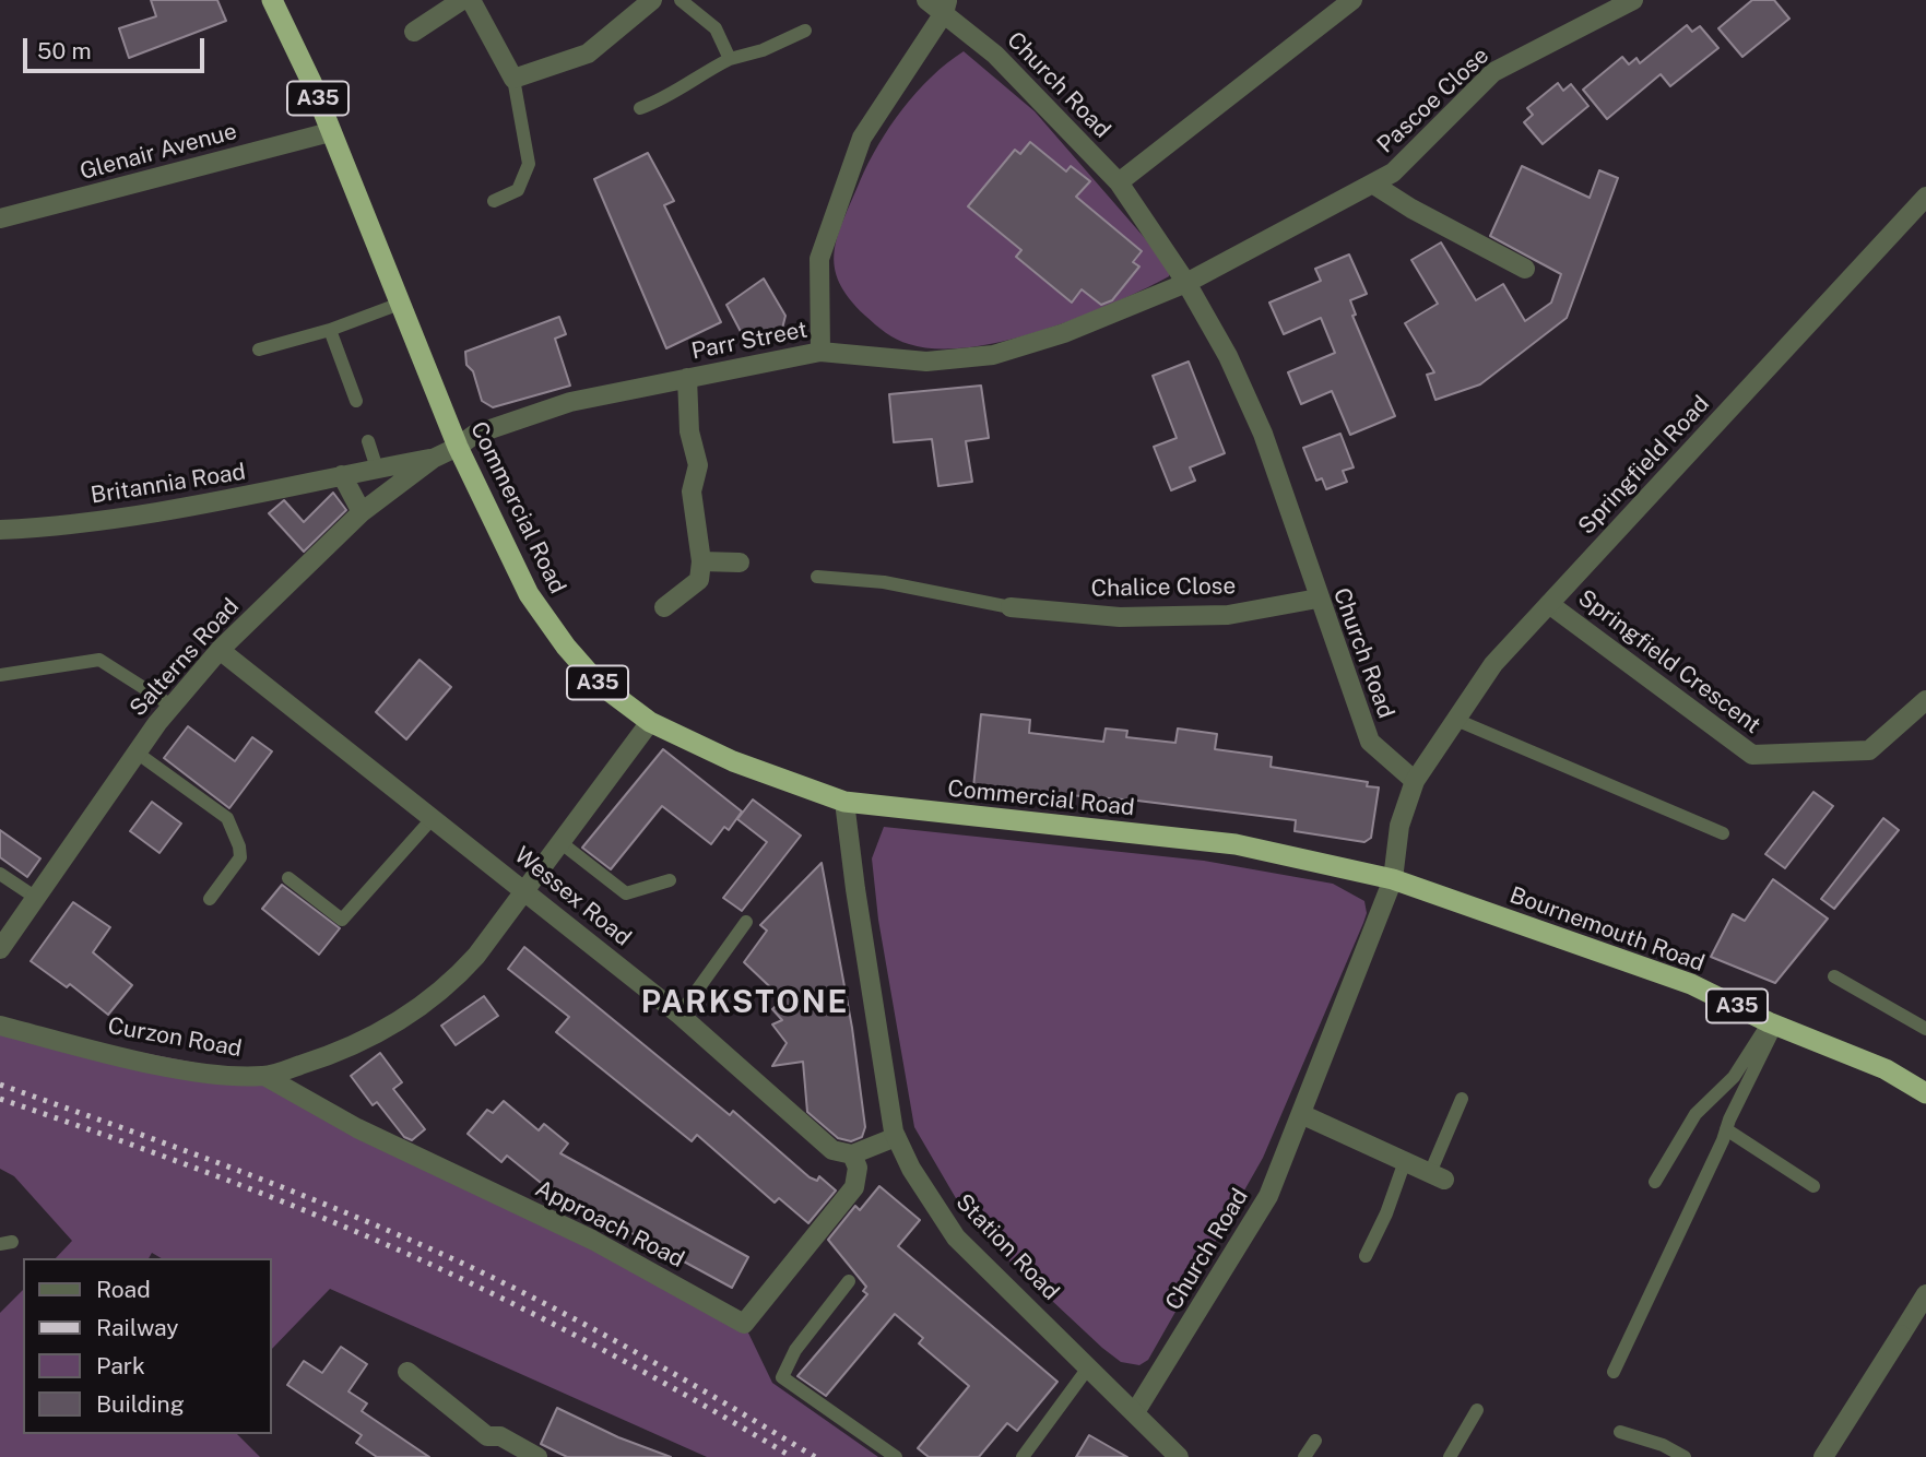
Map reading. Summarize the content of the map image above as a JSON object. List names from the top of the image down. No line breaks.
{"streets":{"highway":["A35","Commercial Road","Bournemouth Road"],"street":["Church Road","Pascoe Close","Glenair Avenue","Parr Street","Springfield Road","Britannia Road","Chalice Close","Salterns Road","Springfield Crescent","Wessex Road","Curzon Road","Approach Road","Station Road"]},"crossings":[["Church Road","Pascoe Close"],["Church Road","Parr Street"],["Church Road","Springfield Road"],["Church Road","Commercial Road"],["Church Road","Chalice Close"],["Church Road","Bournemouth Road"],["Church Road","Station Road"],["Pascoe Close","Parr Street"],["Glenair Avenue","Commercial Road"],["Parr Street","Commercial Road"],["Parr Street","Salterns Road"],["Springfield Road","Springfield Crescent"],["Britannia Road","Salterns Road"],["Commercial Road","Salterns Road"],["Commercial Road","Bournemouth Road"],["Commercial Road","Curzon Road"],["Commercial Road","Station Road"],["Salterns Road","Wessex Road"],["Wessex Road","Curzon Road"],["Wessex Road","Approach Road"],["Curzon Road","Approach Road"]],"districts":["PARKSTONE"],"legend":["Road","Railway","Park","Building"],"scale_bar":"50 m"}
